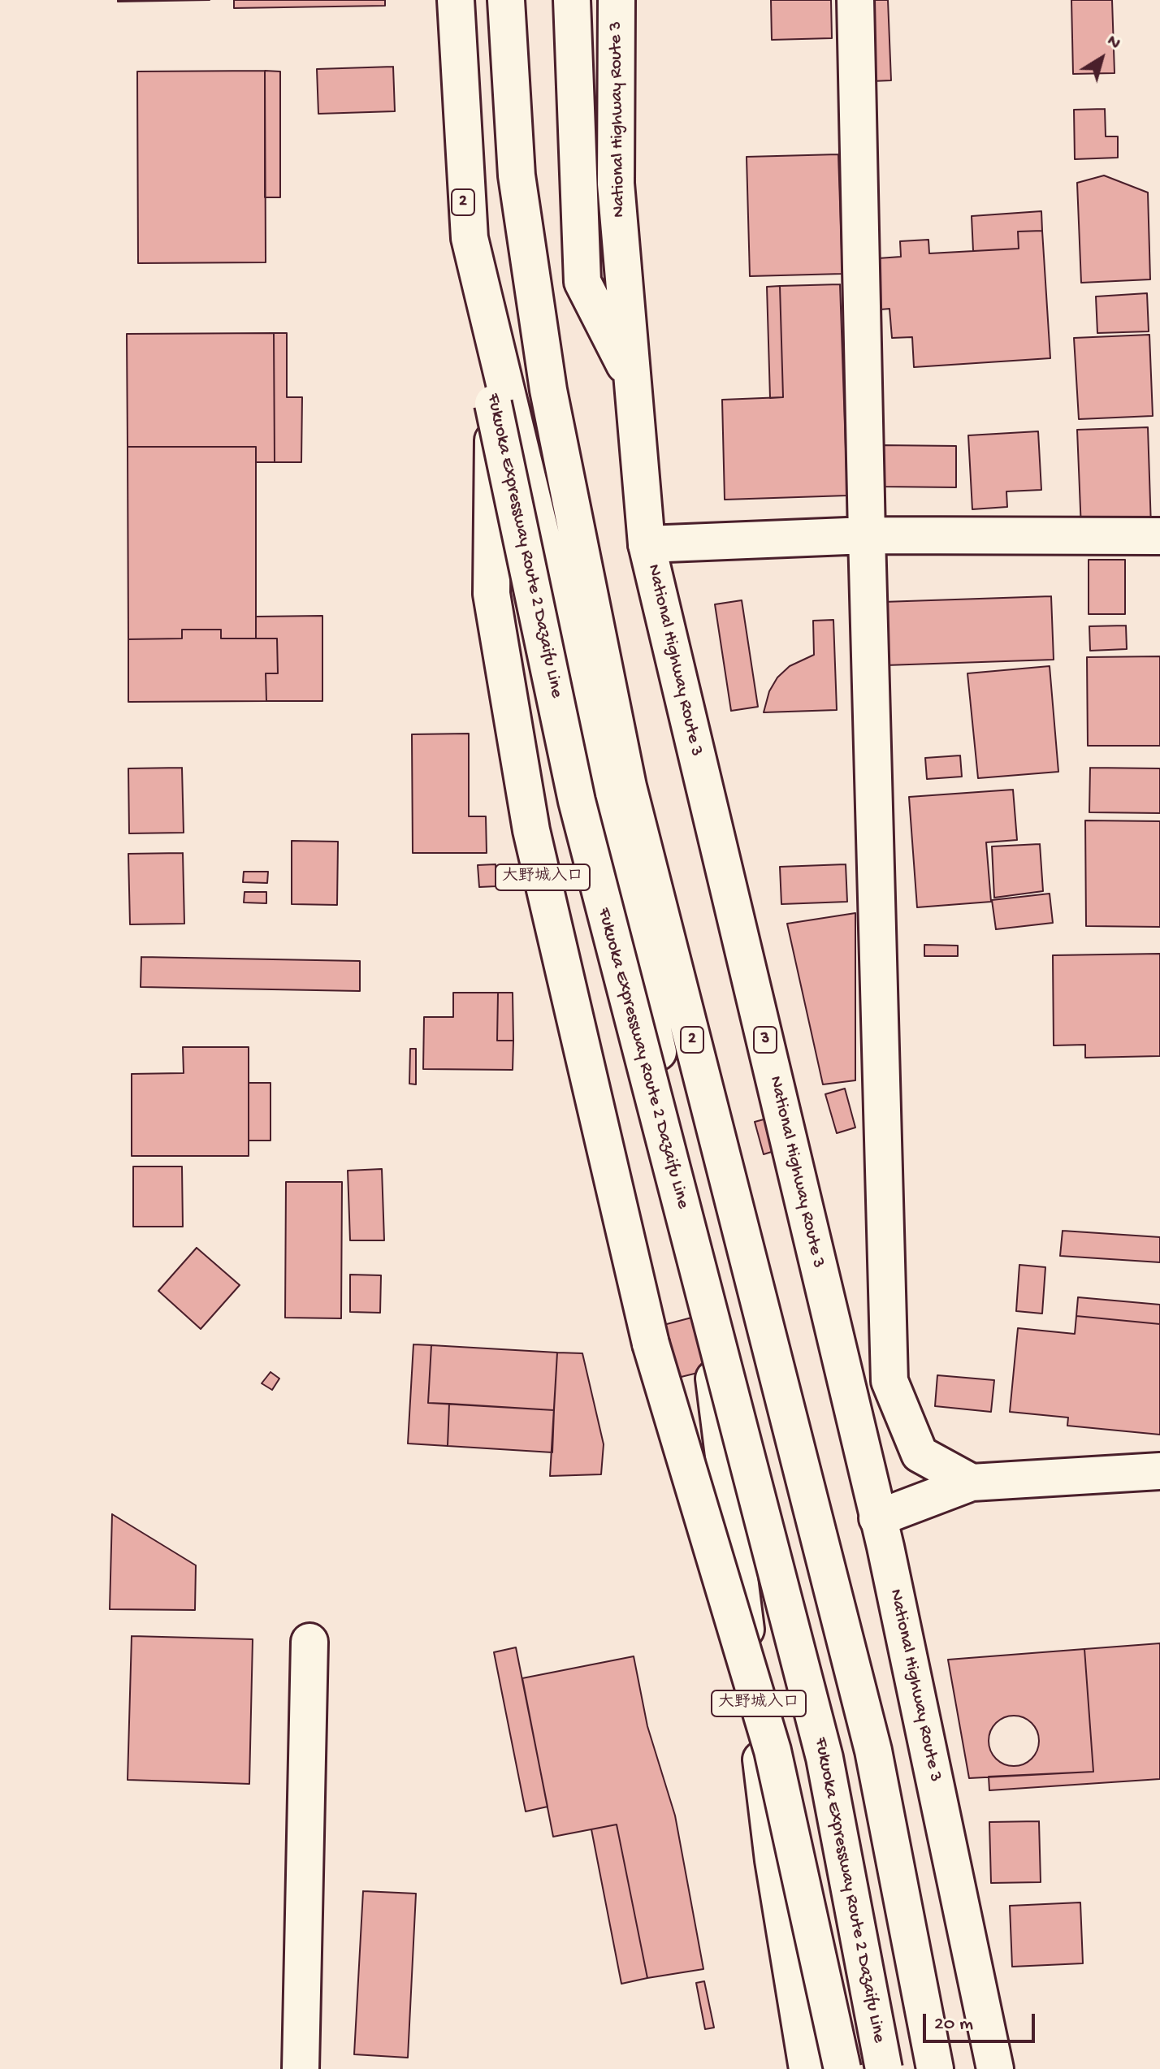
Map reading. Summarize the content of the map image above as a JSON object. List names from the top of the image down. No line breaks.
{"streets":{"main road":["National Highway Route 3","2","Fukuoka Expressway Route 2 Dazaifu Line","大野城入口","3"]},"crossings":[["Fukuoka Expressway Route 2 Dazaifu Line","大野城入口"]],"scale_bar":"20 m","north":"top right"}
